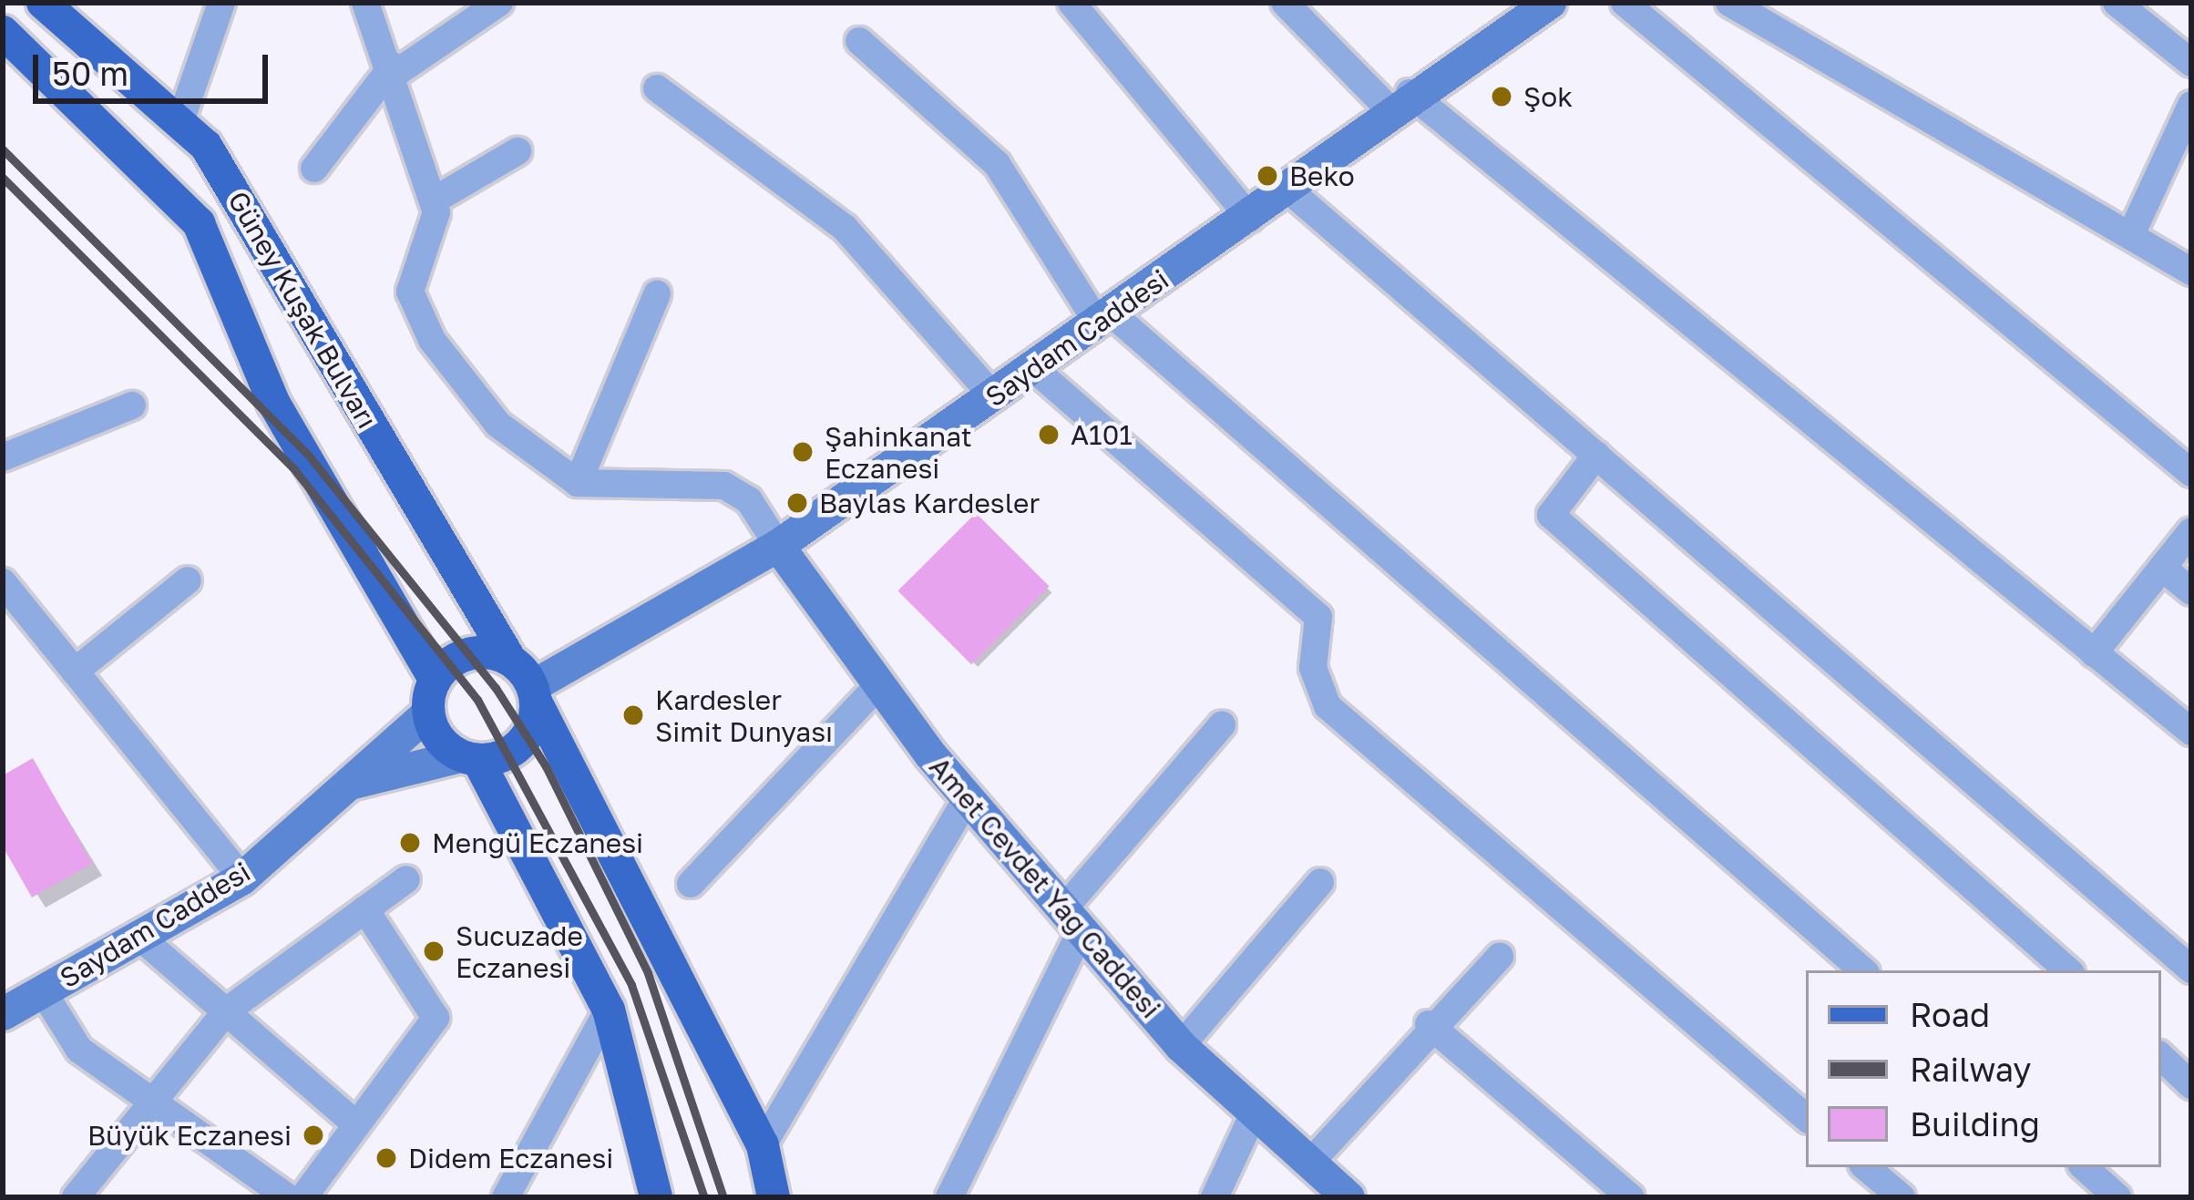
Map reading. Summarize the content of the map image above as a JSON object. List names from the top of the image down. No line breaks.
{"streets":{"main road":["Güney Kuşak Bulvarı","Saydam Caddesi","Amet Cevdet Yağ Caddesi"]},"crossings":[["Güney Kuşak Bulvarı","Saydam Caddesi"],["Saydam Caddesi","Amet Cevdet Yağ Caddesi"]],"places":["Şok","Beko","A101","Şahinkanat Eczanesi","Baylas Kardesler","Kardesler Simit Dunyası","Mengü Eczanesi","Sucuzade Eczanesi","Büyük Eczanesi","Didem Eczanesi"],"legend":["Road","Railway","Building"],"scale_bar":"50 m"}
